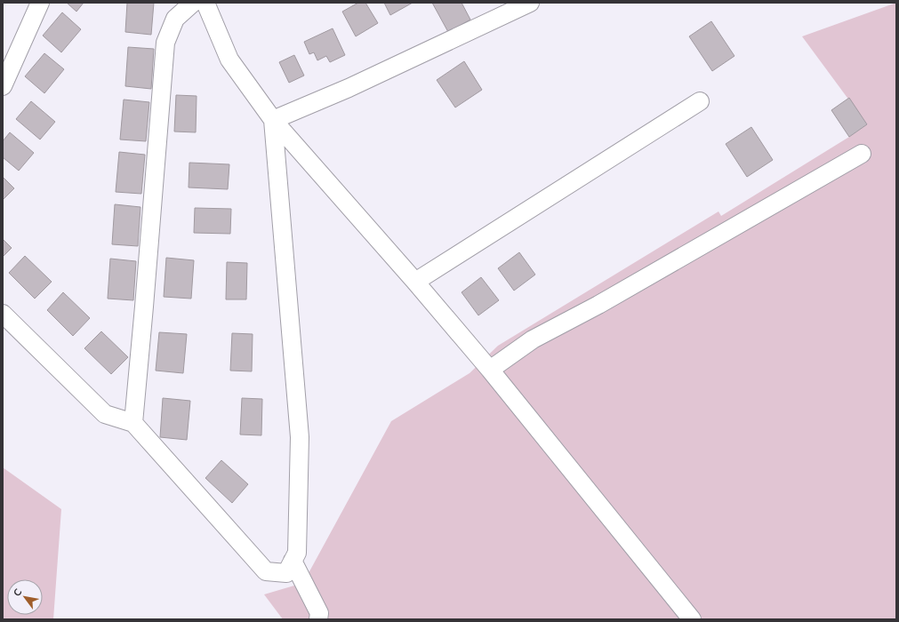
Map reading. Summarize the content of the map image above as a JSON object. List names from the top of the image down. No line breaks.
{"north":"top left"}
